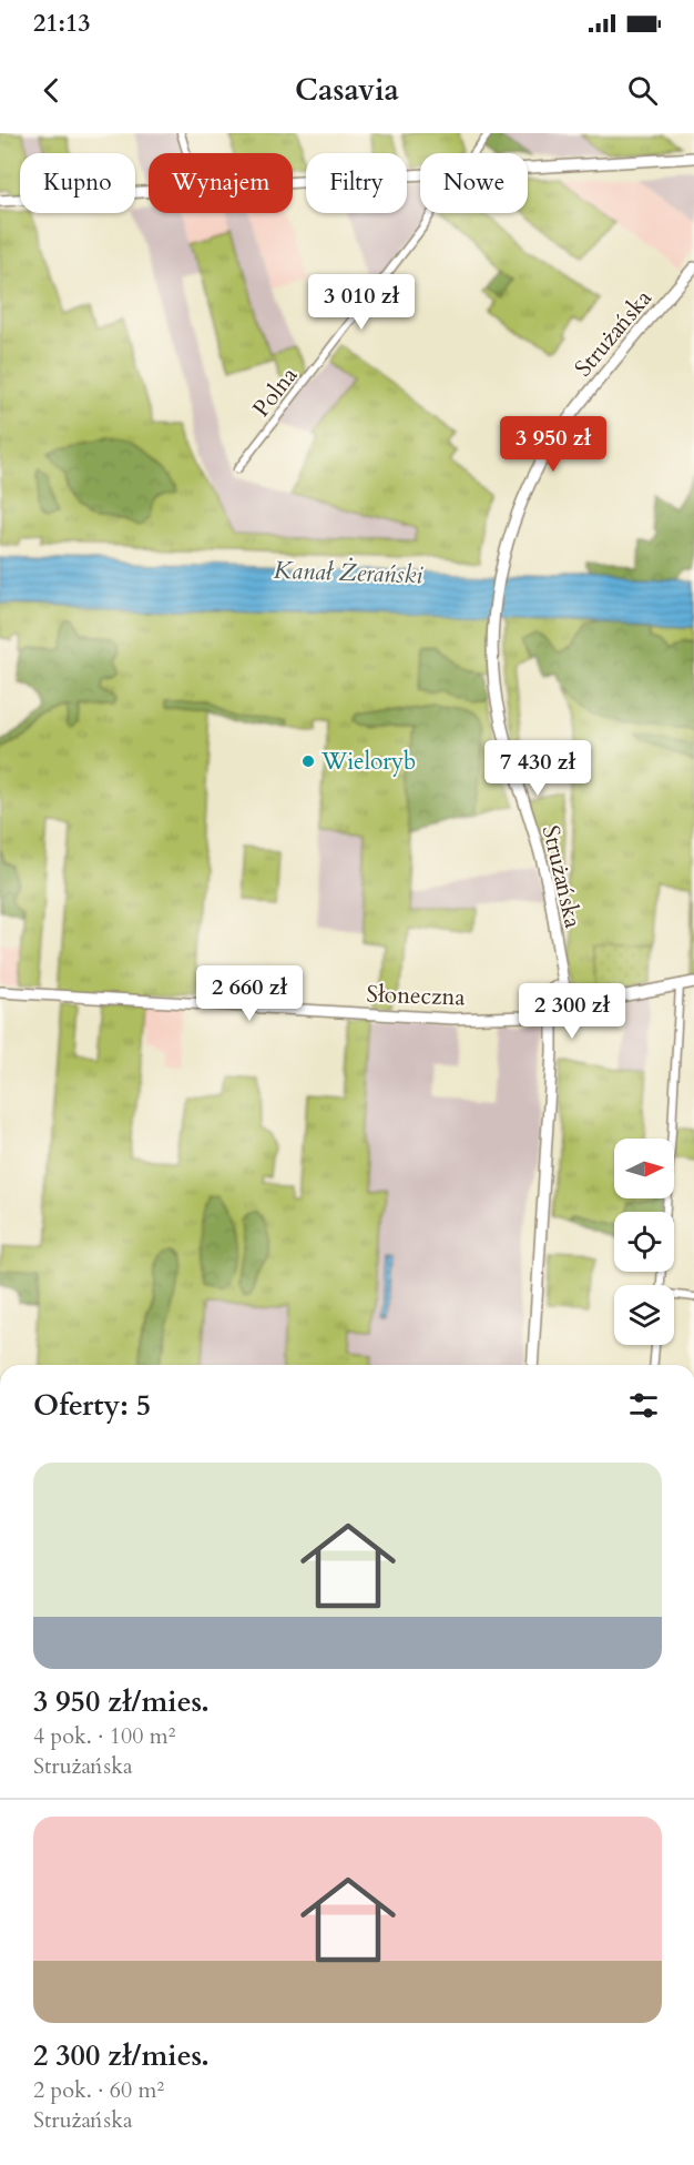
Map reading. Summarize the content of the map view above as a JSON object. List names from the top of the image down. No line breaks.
{"streets":{"main road":["Strużańska","Słoneczna"],"street":["Polna"]},"water":["Kanał Żerański"],"places":["Wieloryb"],"north":"right","page":{"status":"21:13","header":"Casavia","chip":["Kupno","Wynajem","Filtry","Nowe"],"price":["3 010 zł","3 950 zł","7 430 zł","2 660 zł","2 300 zł"],"heading":"Oferty: 5","list":[{"name":"3 950 zł/mies.","note":"4 pok. · 100 m² · Strużańska"},{"name":"2 300 zł/mies.","note":"2 pok. · 60 m² · Strużańska"}]}}
